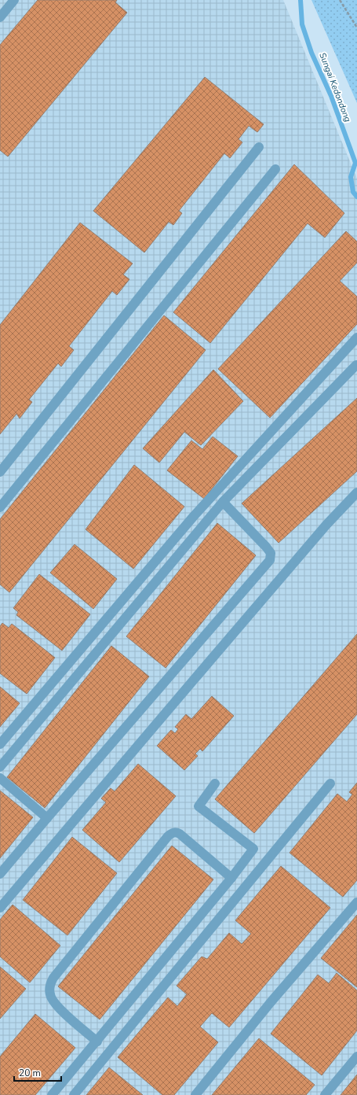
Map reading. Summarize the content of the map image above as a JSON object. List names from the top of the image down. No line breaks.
{"water":["Sungai Kedondong"],"scale_bar":"20 m"}
